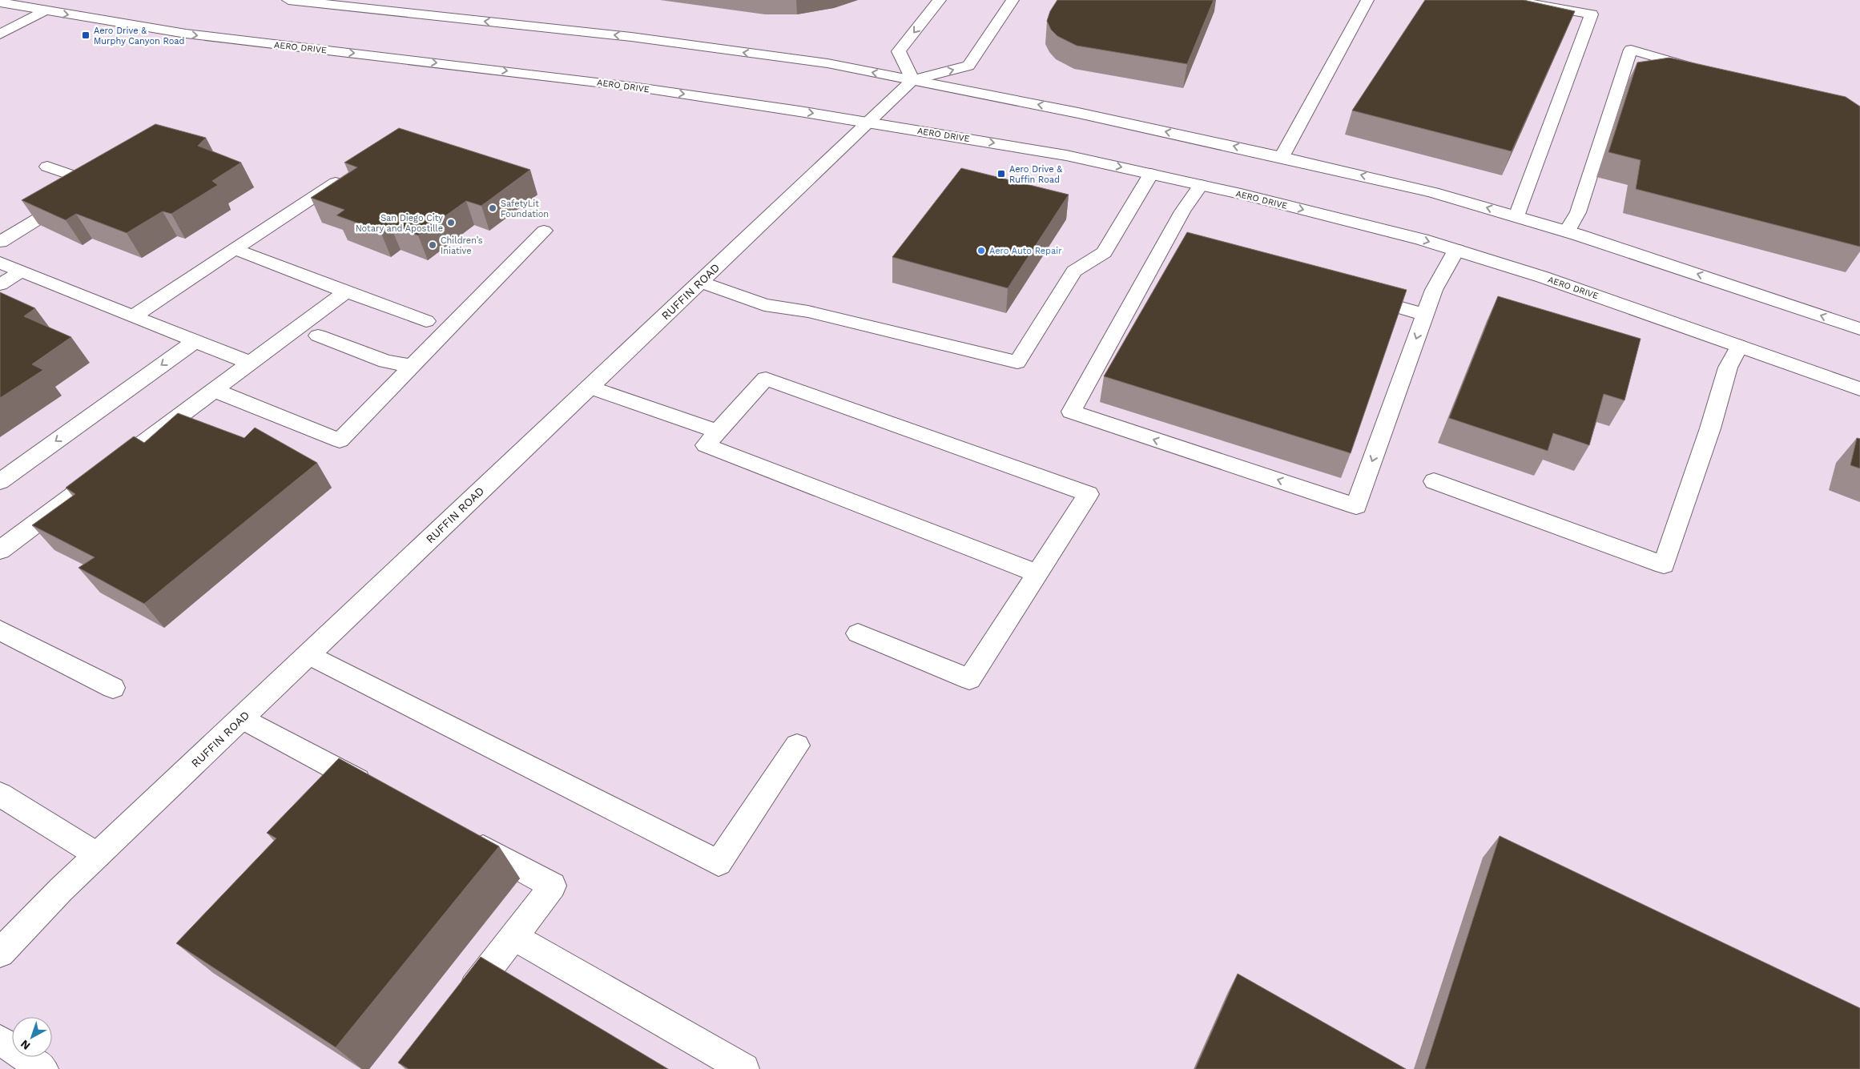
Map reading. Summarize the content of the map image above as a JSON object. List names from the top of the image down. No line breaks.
{"streets":{"main road":["AERO DRIVE","RUFFIN ROAD"]},"crossings":[["AERO DRIVE","RUFFIN ROAD"]],"places":{"transit":["Aero Drive & Murphy Canyon Road","Aero Drive & Ruffin Road"],"other":["SafetyLit Foundation","San Diego City Notary and Apostille","Children’s Iniative","Aero Auto Repair"]},"north":"bottom left"}
